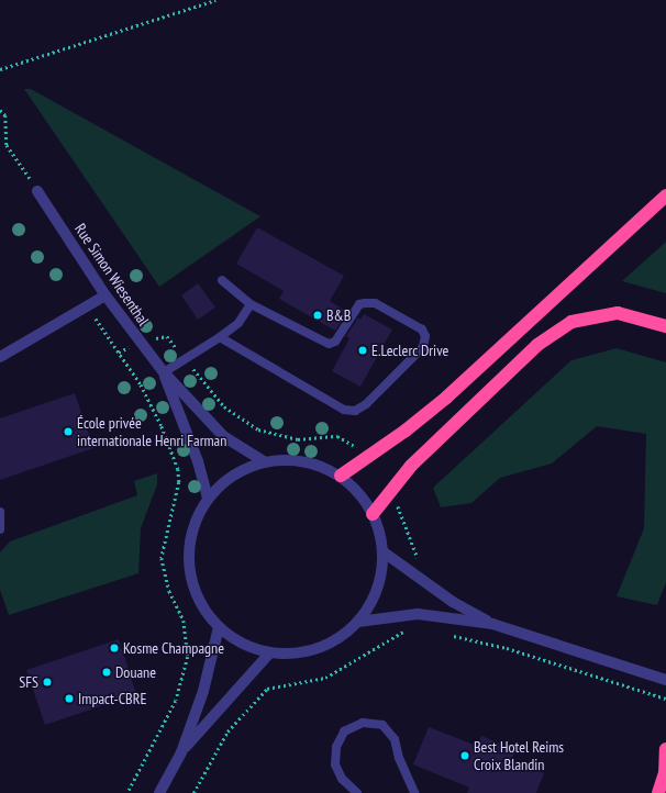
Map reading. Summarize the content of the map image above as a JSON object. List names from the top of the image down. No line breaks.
{"streets":{"street":["Rue Simon Wiesenthal"]},"places":["B&B","E.Leclerc Drive","École privée internationale Henri Farman","Kosme Champagne","Douane","SFS","Impact-CBRE","Best Hotel Reims Croix Blandin"]}
